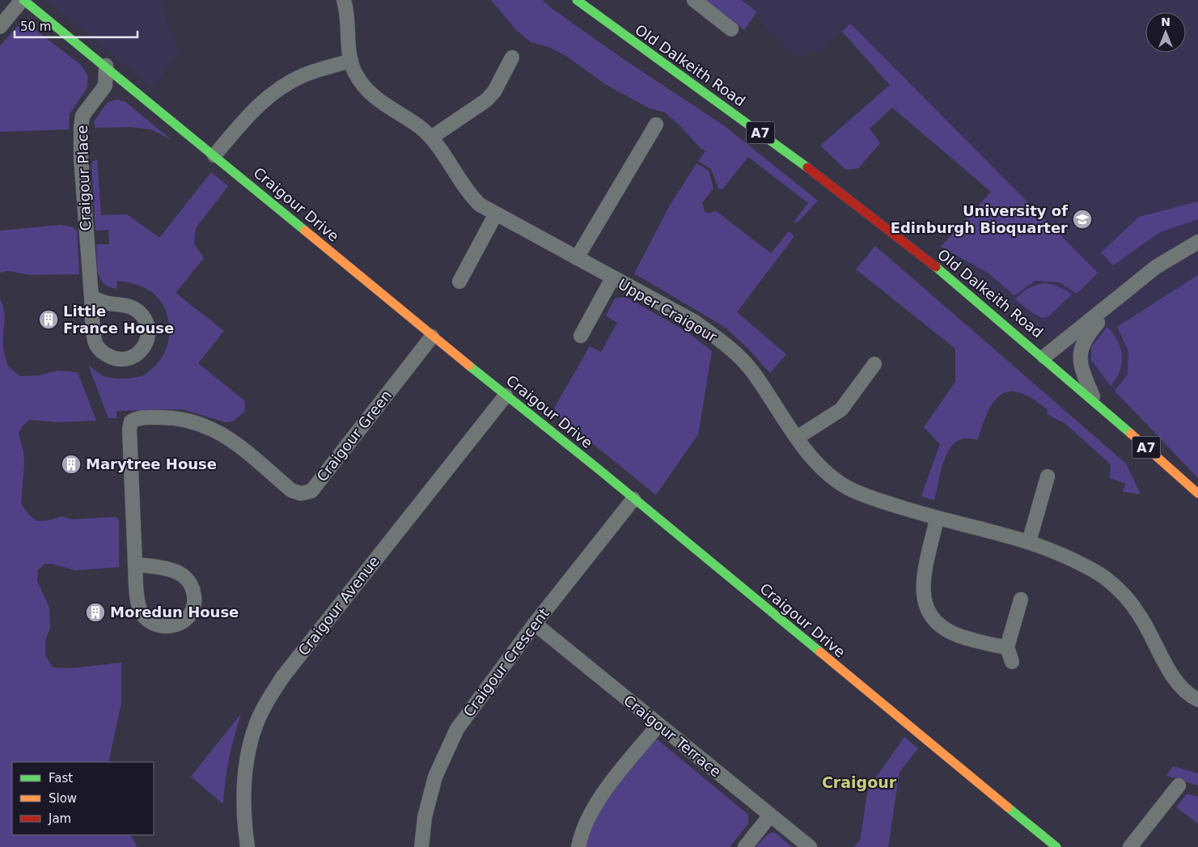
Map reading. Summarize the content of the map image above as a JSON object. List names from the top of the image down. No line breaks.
{"streets":{"street":["Old Dalkeith Road","A7","Craigour Place","Craigour Drive","Upper Craigour","Craigour Green","Craigour Avenue","Craigour Crescent","Craigour Terrace"]},"crossings":[["Craigour Place","Craigour Drive"],["Craigour Drive","Craigour Green"],["Craigour Drive","Craigour Avenue"],["Craigour Drive","Craigour Crescent"],["Craigour Crescent","Craigour Terrace"]],"districts":["Craigour"],"places":{"school or university":["University of Edinburgh Bioquarter"],"building":["Little France House","Marytree House","Moredun House"]},"legend":["Fast","Slow","Jam"],"scale_bar":"50 m","north":"top"}
